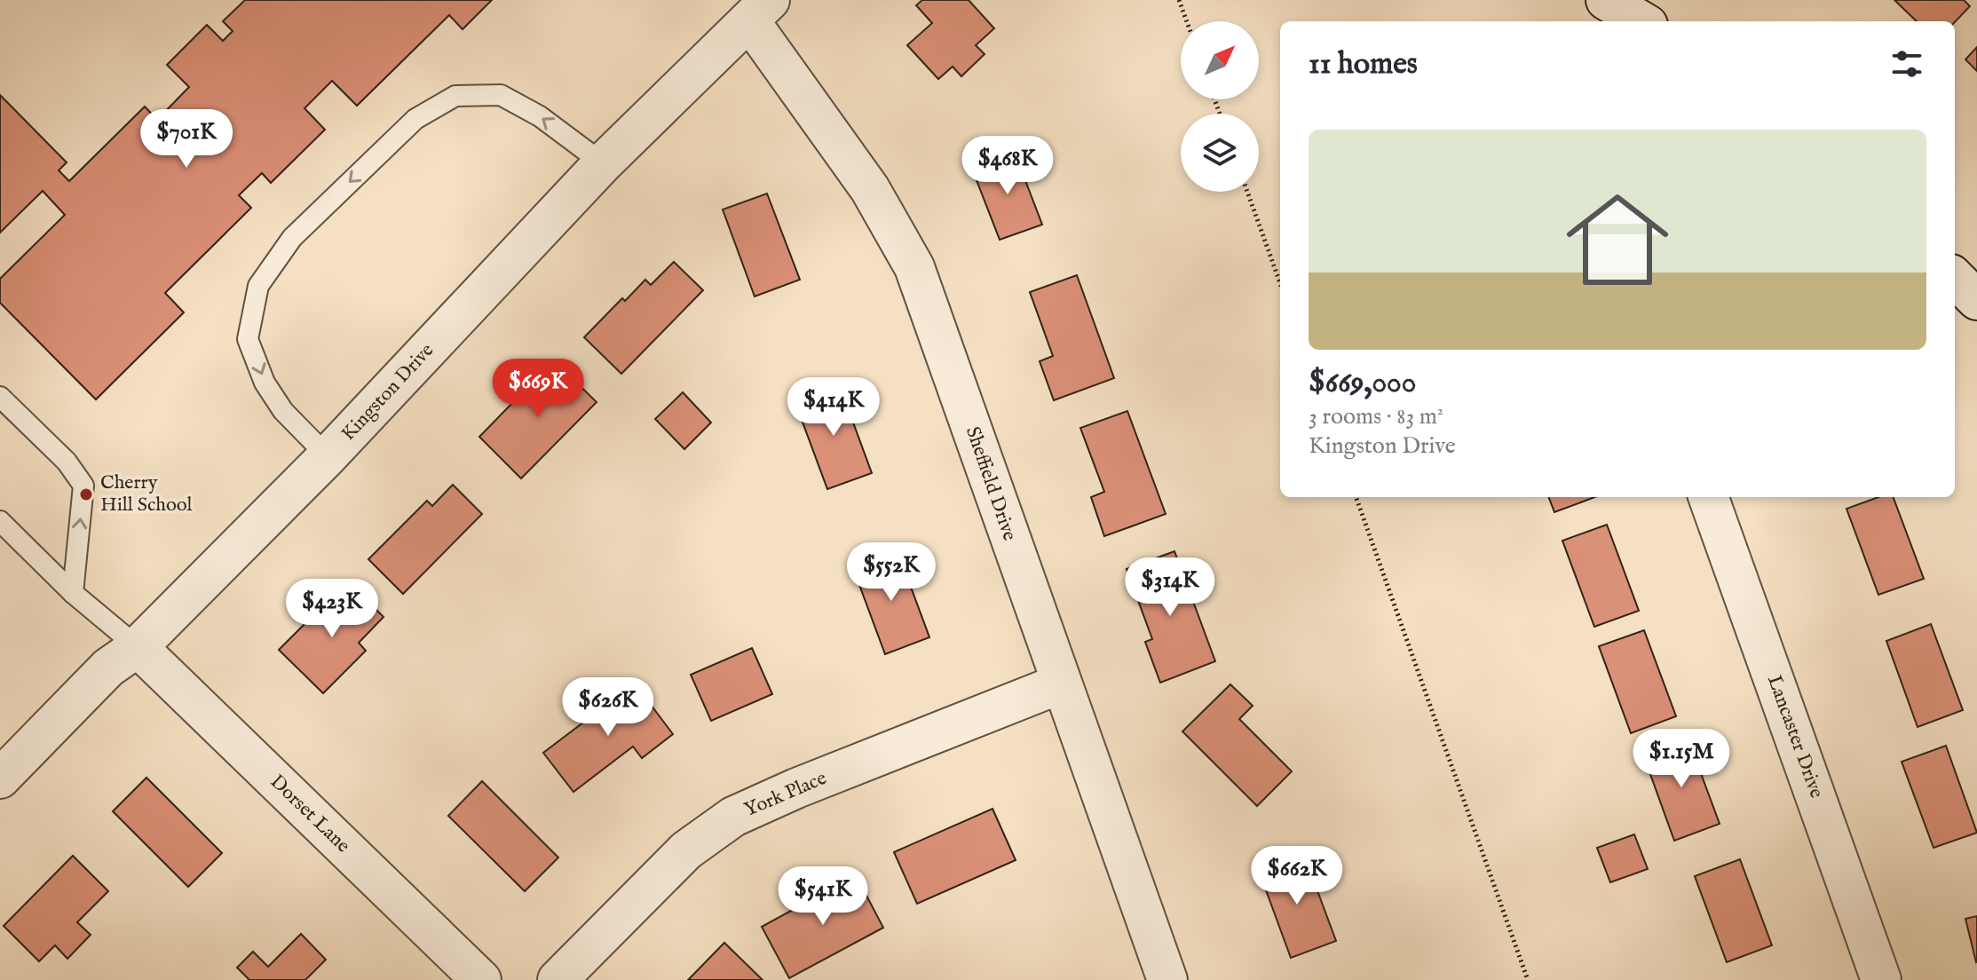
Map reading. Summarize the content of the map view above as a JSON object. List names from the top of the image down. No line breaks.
{"streets":{"street":["Kingston Drive","Sheffield Drive","Lancaster Drive","York Place","Dorset Lane"]},"crossings":[["Kingston Drive","Sheffield Drive"],["Kingston Drive","Dorset Lane"],["Sheffield Drive","York Place"]],"places":["Cherry Hill School"],"north":"top right","page":{"heading":"11 homes","list":[{"name":"$669,000","note":"3 rooms · 83 m² · Kingston Drive"}],"price":["$701K","$468K","$669K","$414K","$552K","$314K","$423K","$626K","$1.15M","$662K","$541K"]}}
